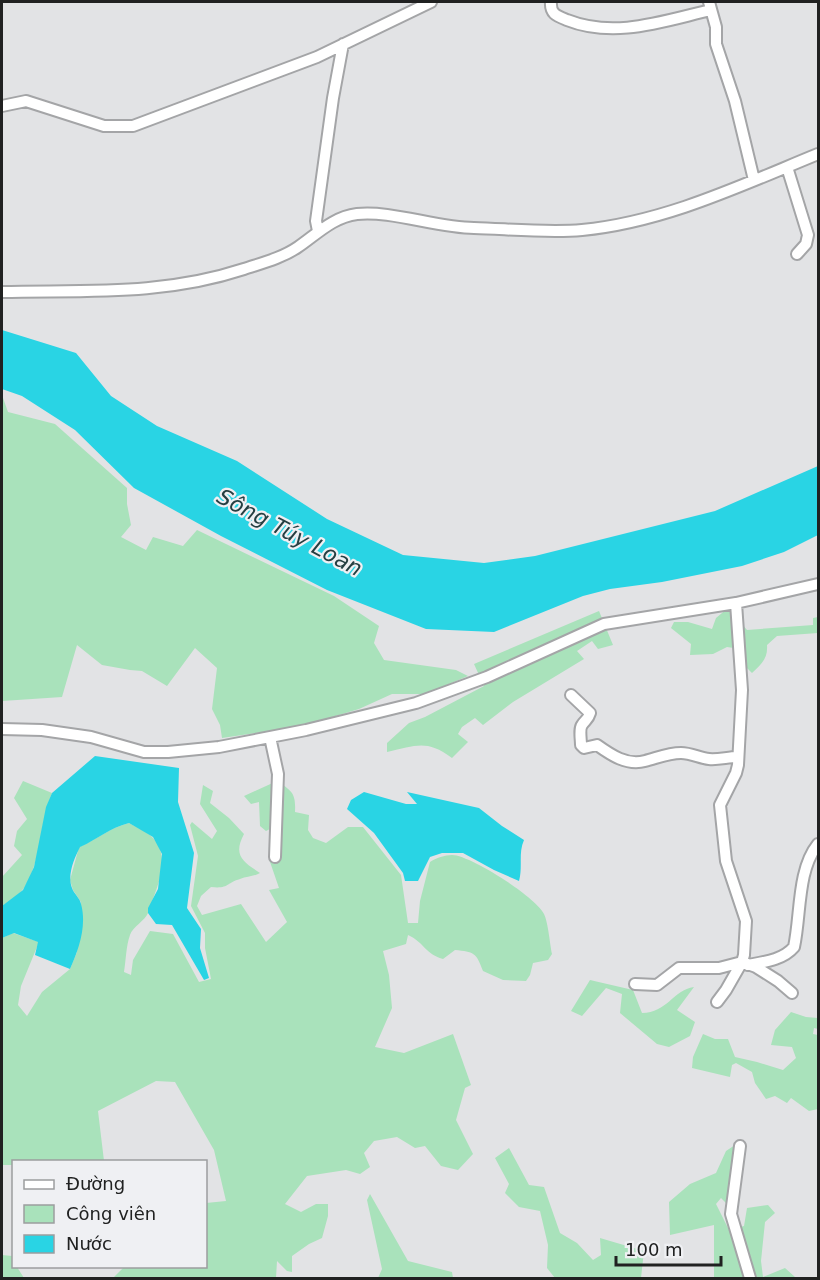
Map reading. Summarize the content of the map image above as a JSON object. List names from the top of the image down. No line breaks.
{"water":["Sông Túy Loan"],"legend":["Đường","Công viên","Nước"],"scale_bar":"100 m"}
